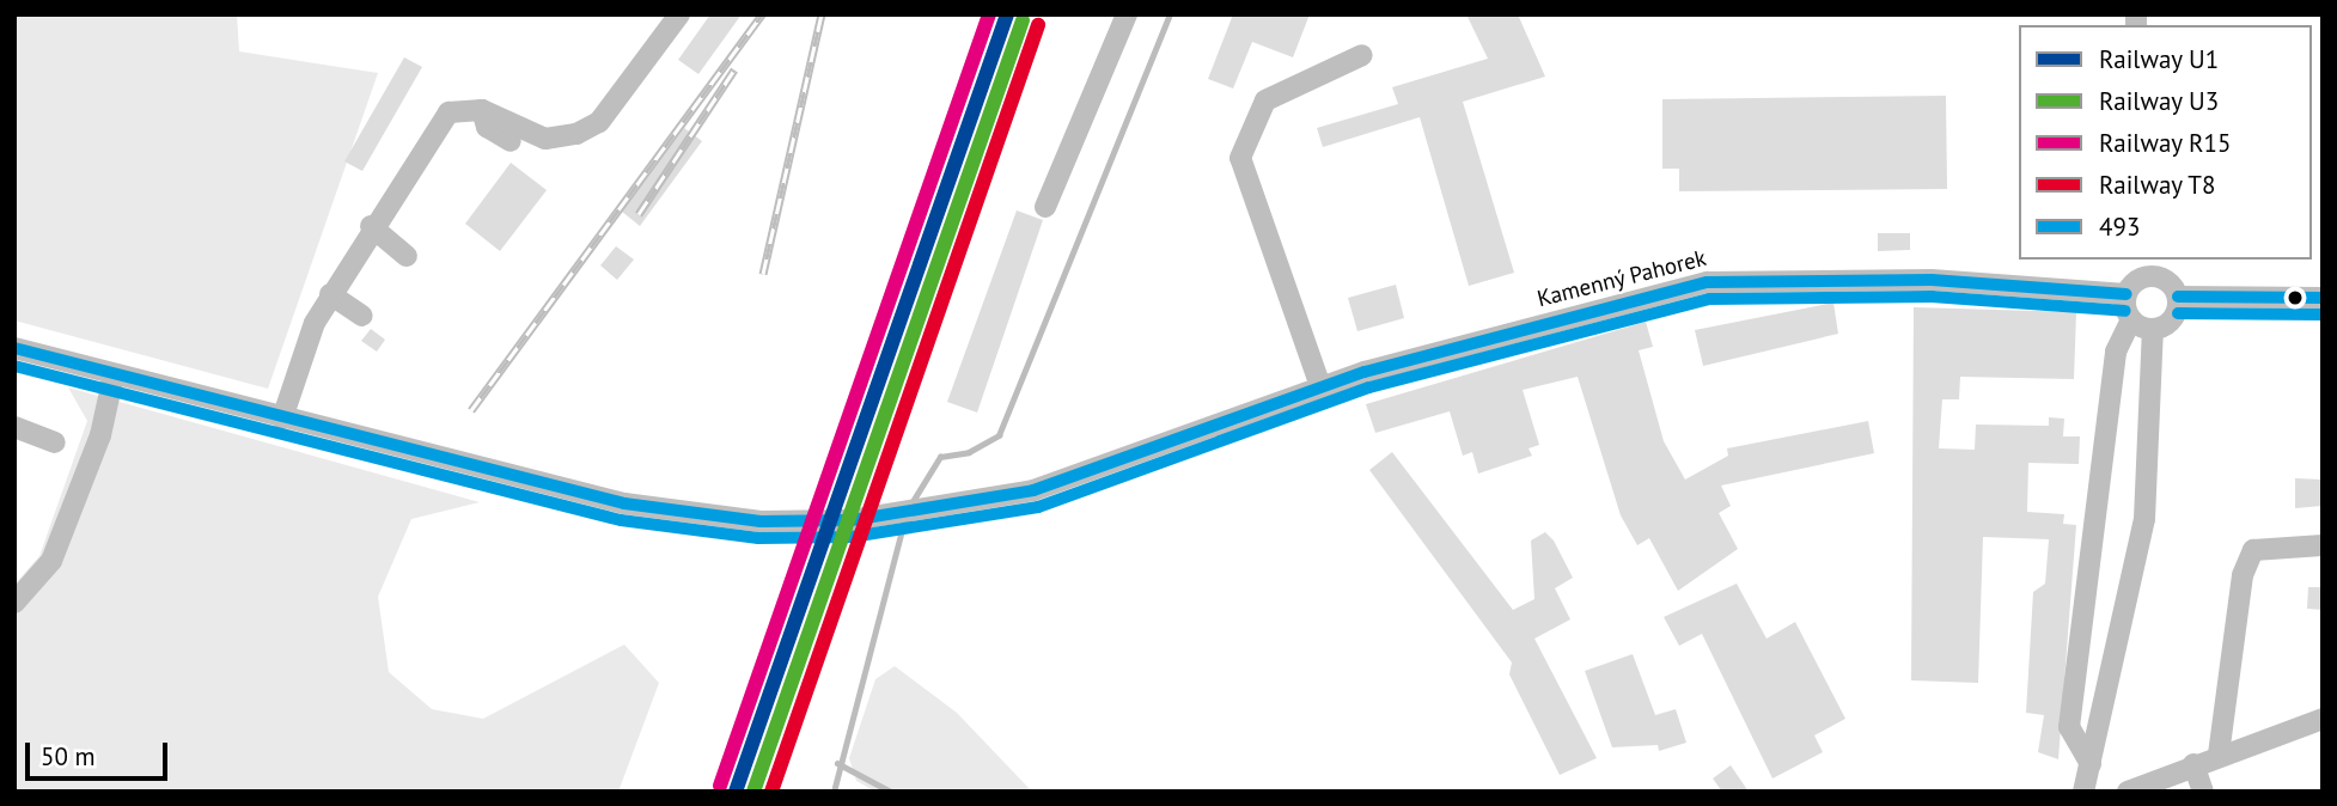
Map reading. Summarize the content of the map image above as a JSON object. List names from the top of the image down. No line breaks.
{"streets":{"street":["Kamenný Pahorek"]},"lines":["rail line U1","rail line R15","rail line U3","rail line T8","transit line 493"],"legend":["Railway U1","Railway U3","Railway R15","Railway T8","493"],"scale_bar":"50 m"}
